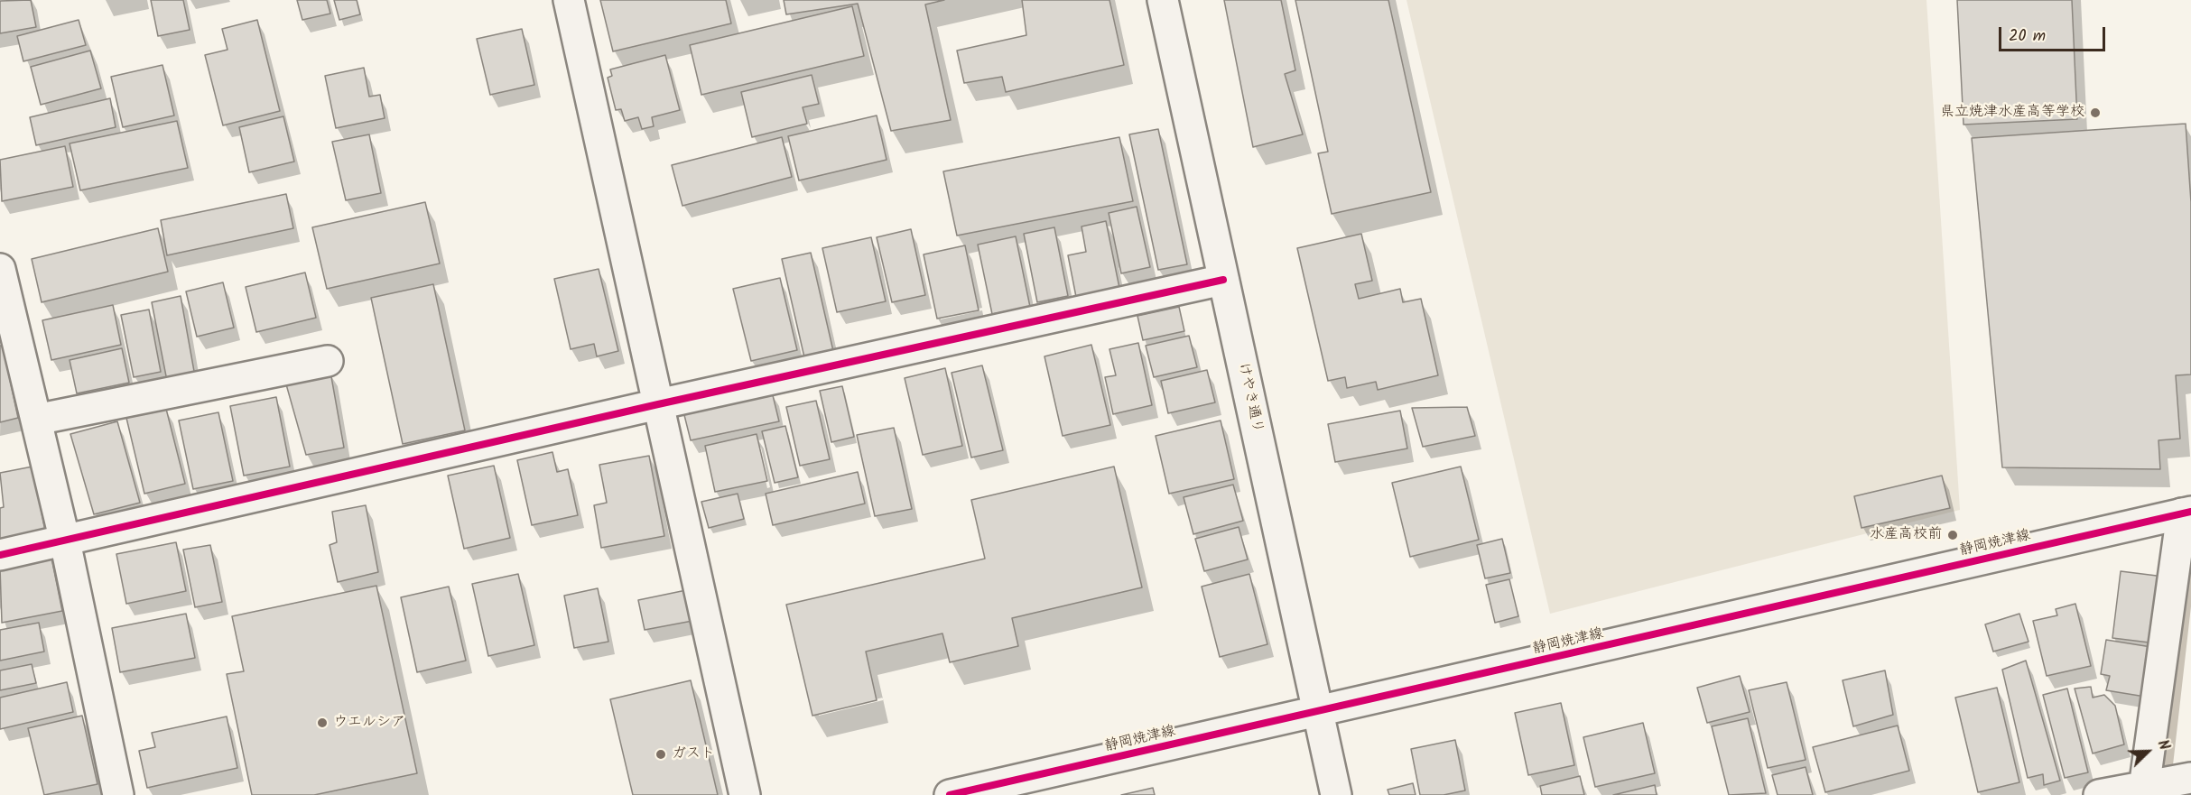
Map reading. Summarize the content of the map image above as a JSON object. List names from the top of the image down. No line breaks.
{"streets":{"street":["けやき通り","静岡焼津線"]},"crossings":[["けやき通り","静岡焼津線"]],"places":["県立焼津水産高等学校","水産高校前","ウエルシア","ガスト"],"scale_bar":"20 m","north":"top right"}
